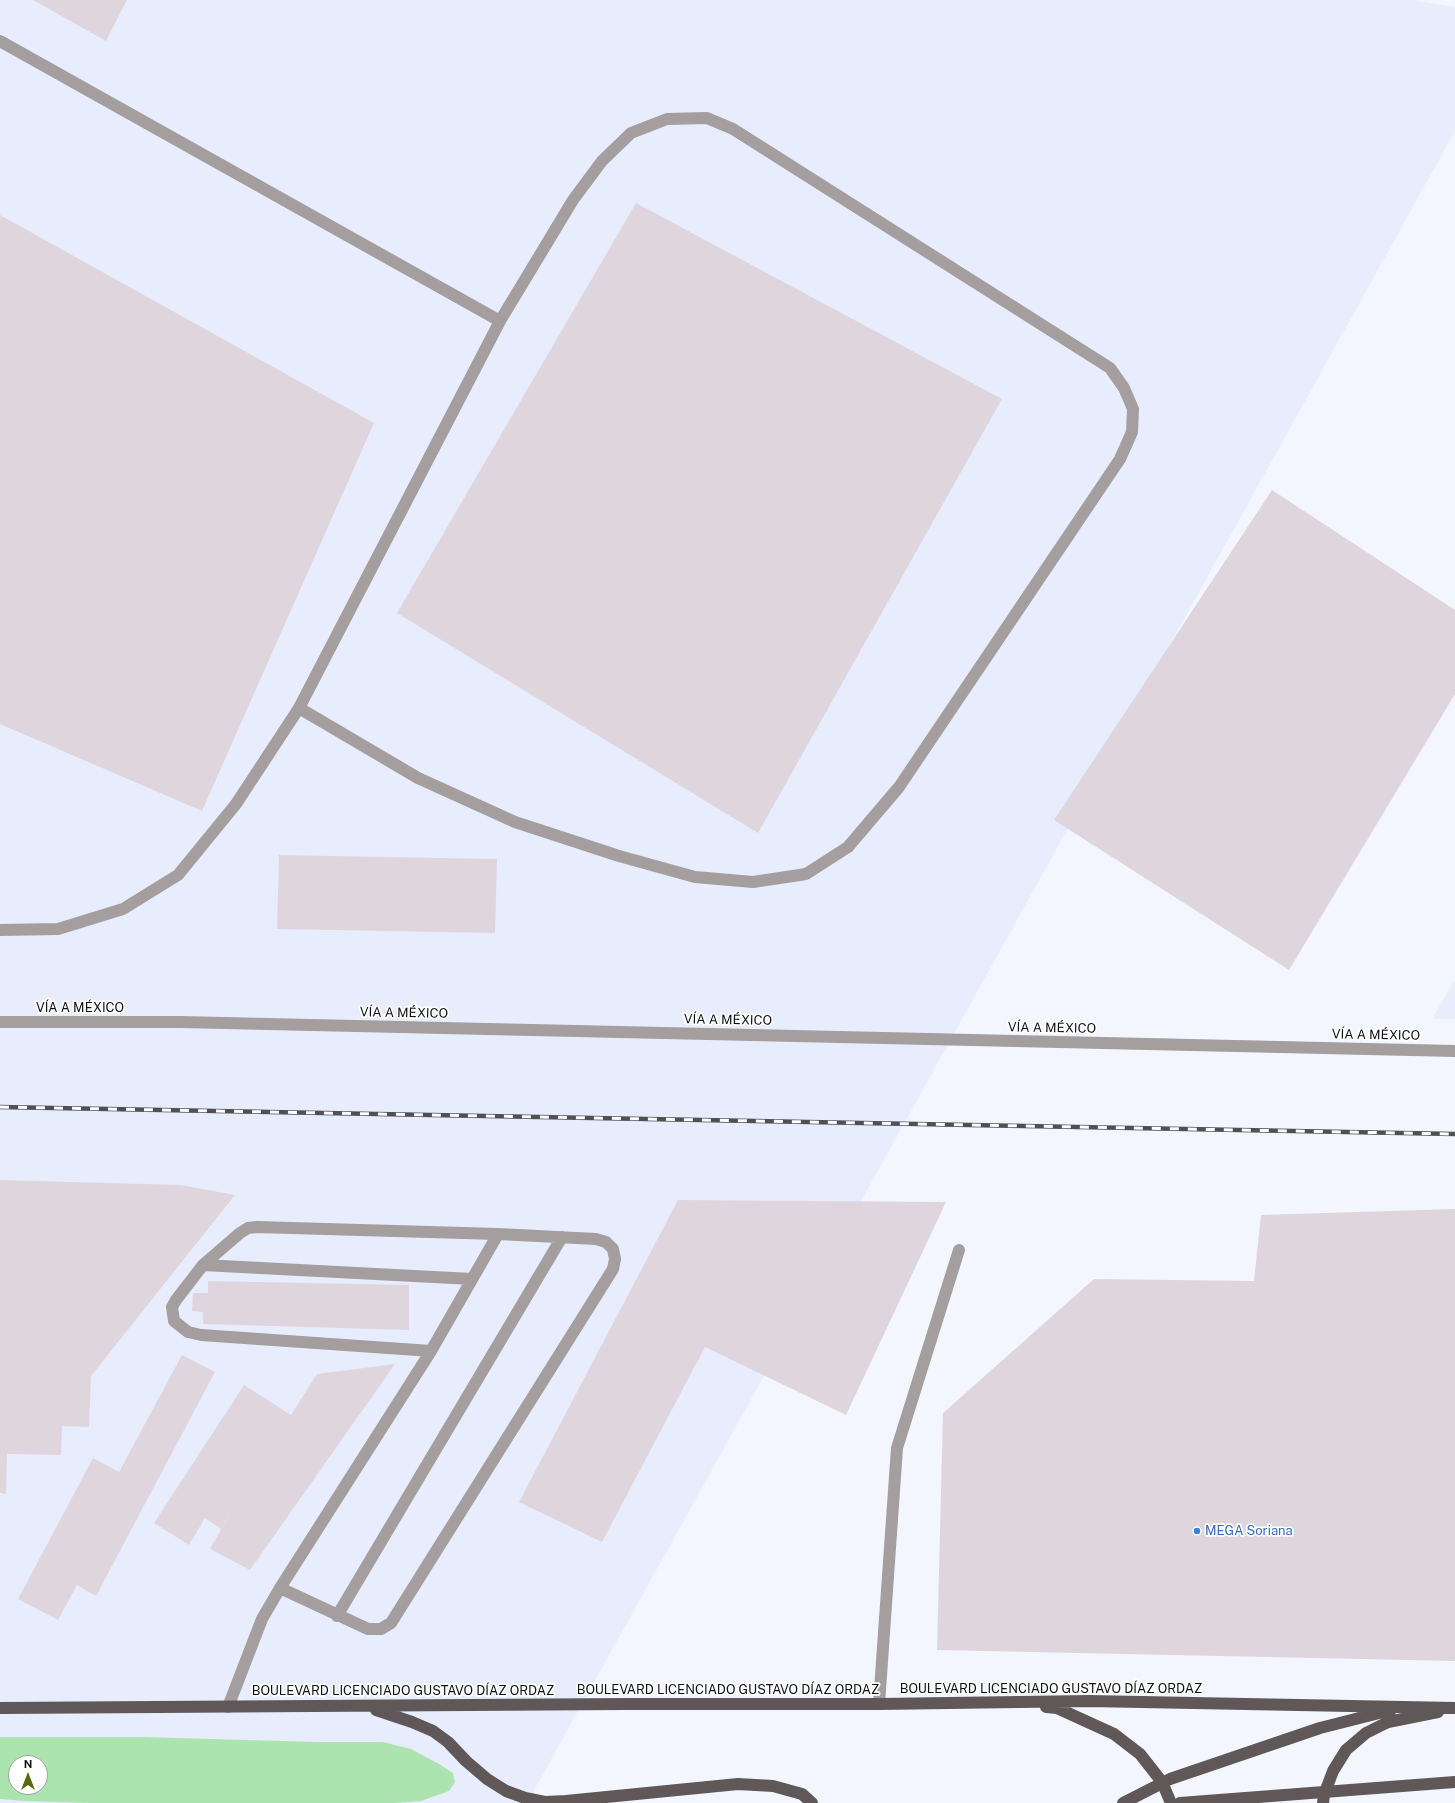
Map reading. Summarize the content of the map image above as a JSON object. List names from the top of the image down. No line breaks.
{"streets":{"main road":["BOULEVARD LICENCIADO GUSTAVO DÍAZ ORDAZ"],"street":["VÍA A MÉXICO"]},"places":["MEGA Soriana"],"north":"top"}
